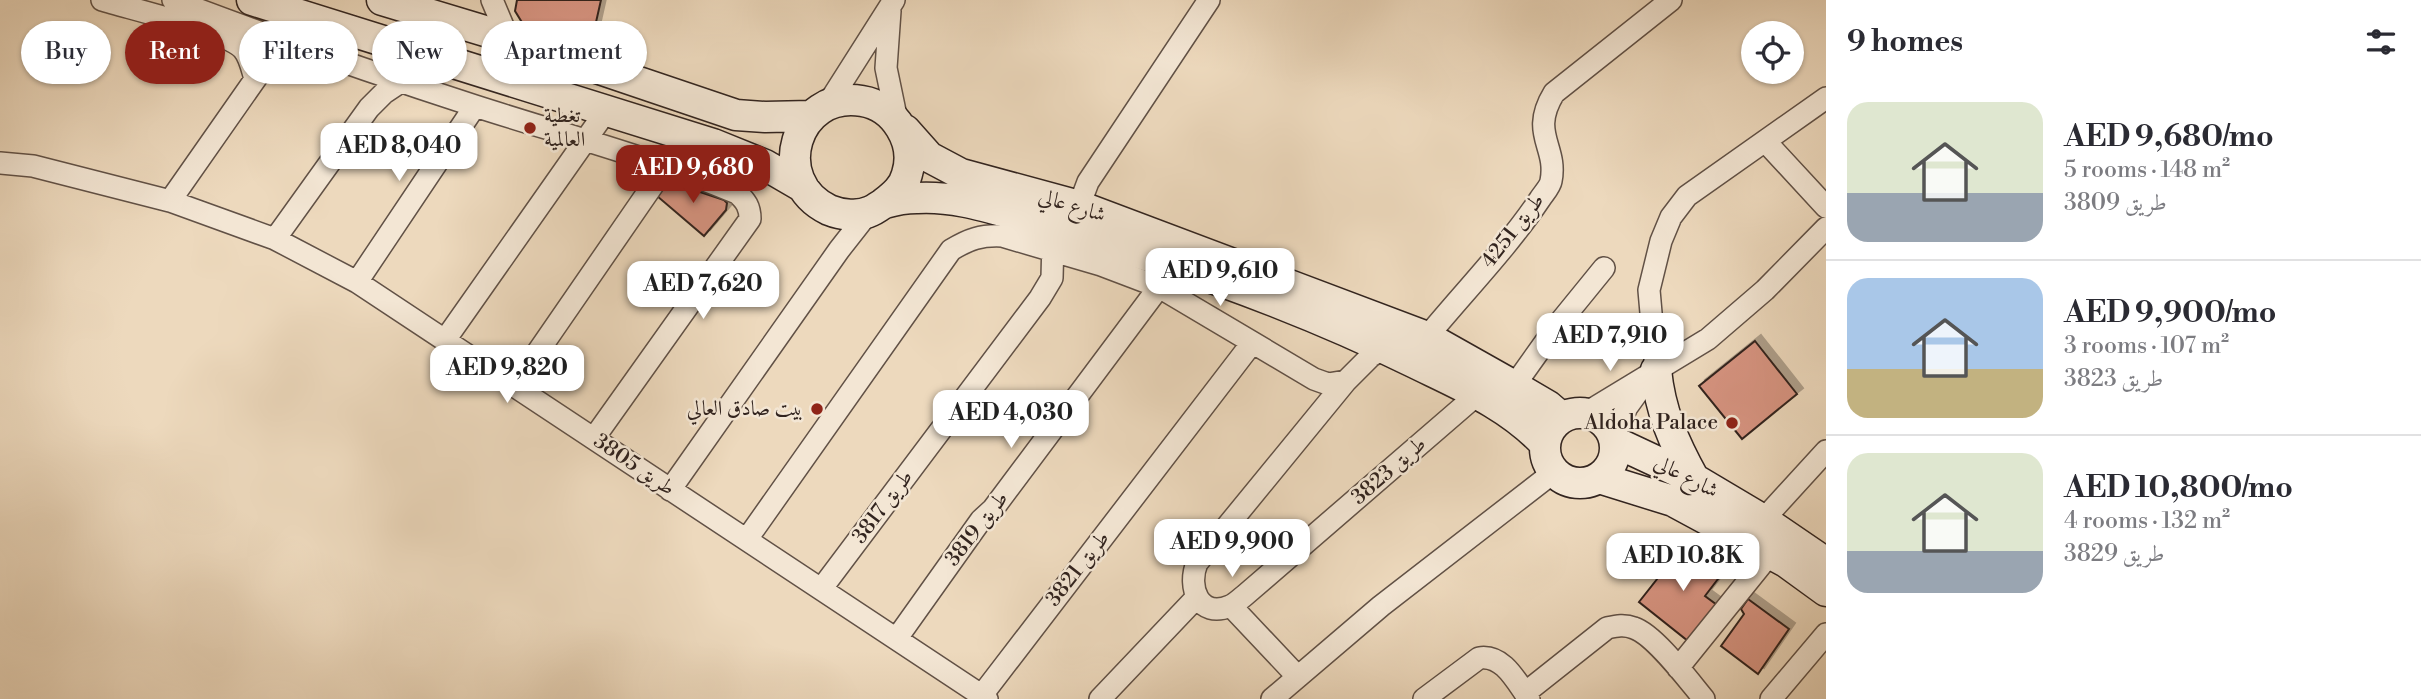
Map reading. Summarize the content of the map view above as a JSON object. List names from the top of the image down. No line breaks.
{"streets":{"street":["شارع عالي","طريق 4251","طريق 3805","طريق 3823","طريق 3817","طريق 3819","طريق 3821"]},"crossings":[["شارع عالي","طريق 4251"],["شارع عالي","طريق 3823"],["شارع عالي","طريق 3817"],["طريق 3805","طريق 3817"],["طريق 3805","طريق 3819"],["طريق 3805","طريق 3821"]],"places":["تغطية العالمية","بيت صادق العالي","Aldoha Palace"],"page":{"heading":"9 homes","chip":["Buy","Rent","Filters","New","Apartment"],"list":[{"name":"AED 9,680/mo","note":"5 rooms · 148 m² · طريق 3809"},{"name":"AED 9,900/mo","note":"3 rooms · 107 m² · طريق 3823"},{"name":"AED 10,800/mo","note":"4 rooms · 132 m² · طريق 3829"}],"price":["AED 8,040","AED 9,680","AED 9,610","AED 7,620","AED 7,910","AED 9,820","AED 4,030","AED 9,900","AED 10.8K"]}}
